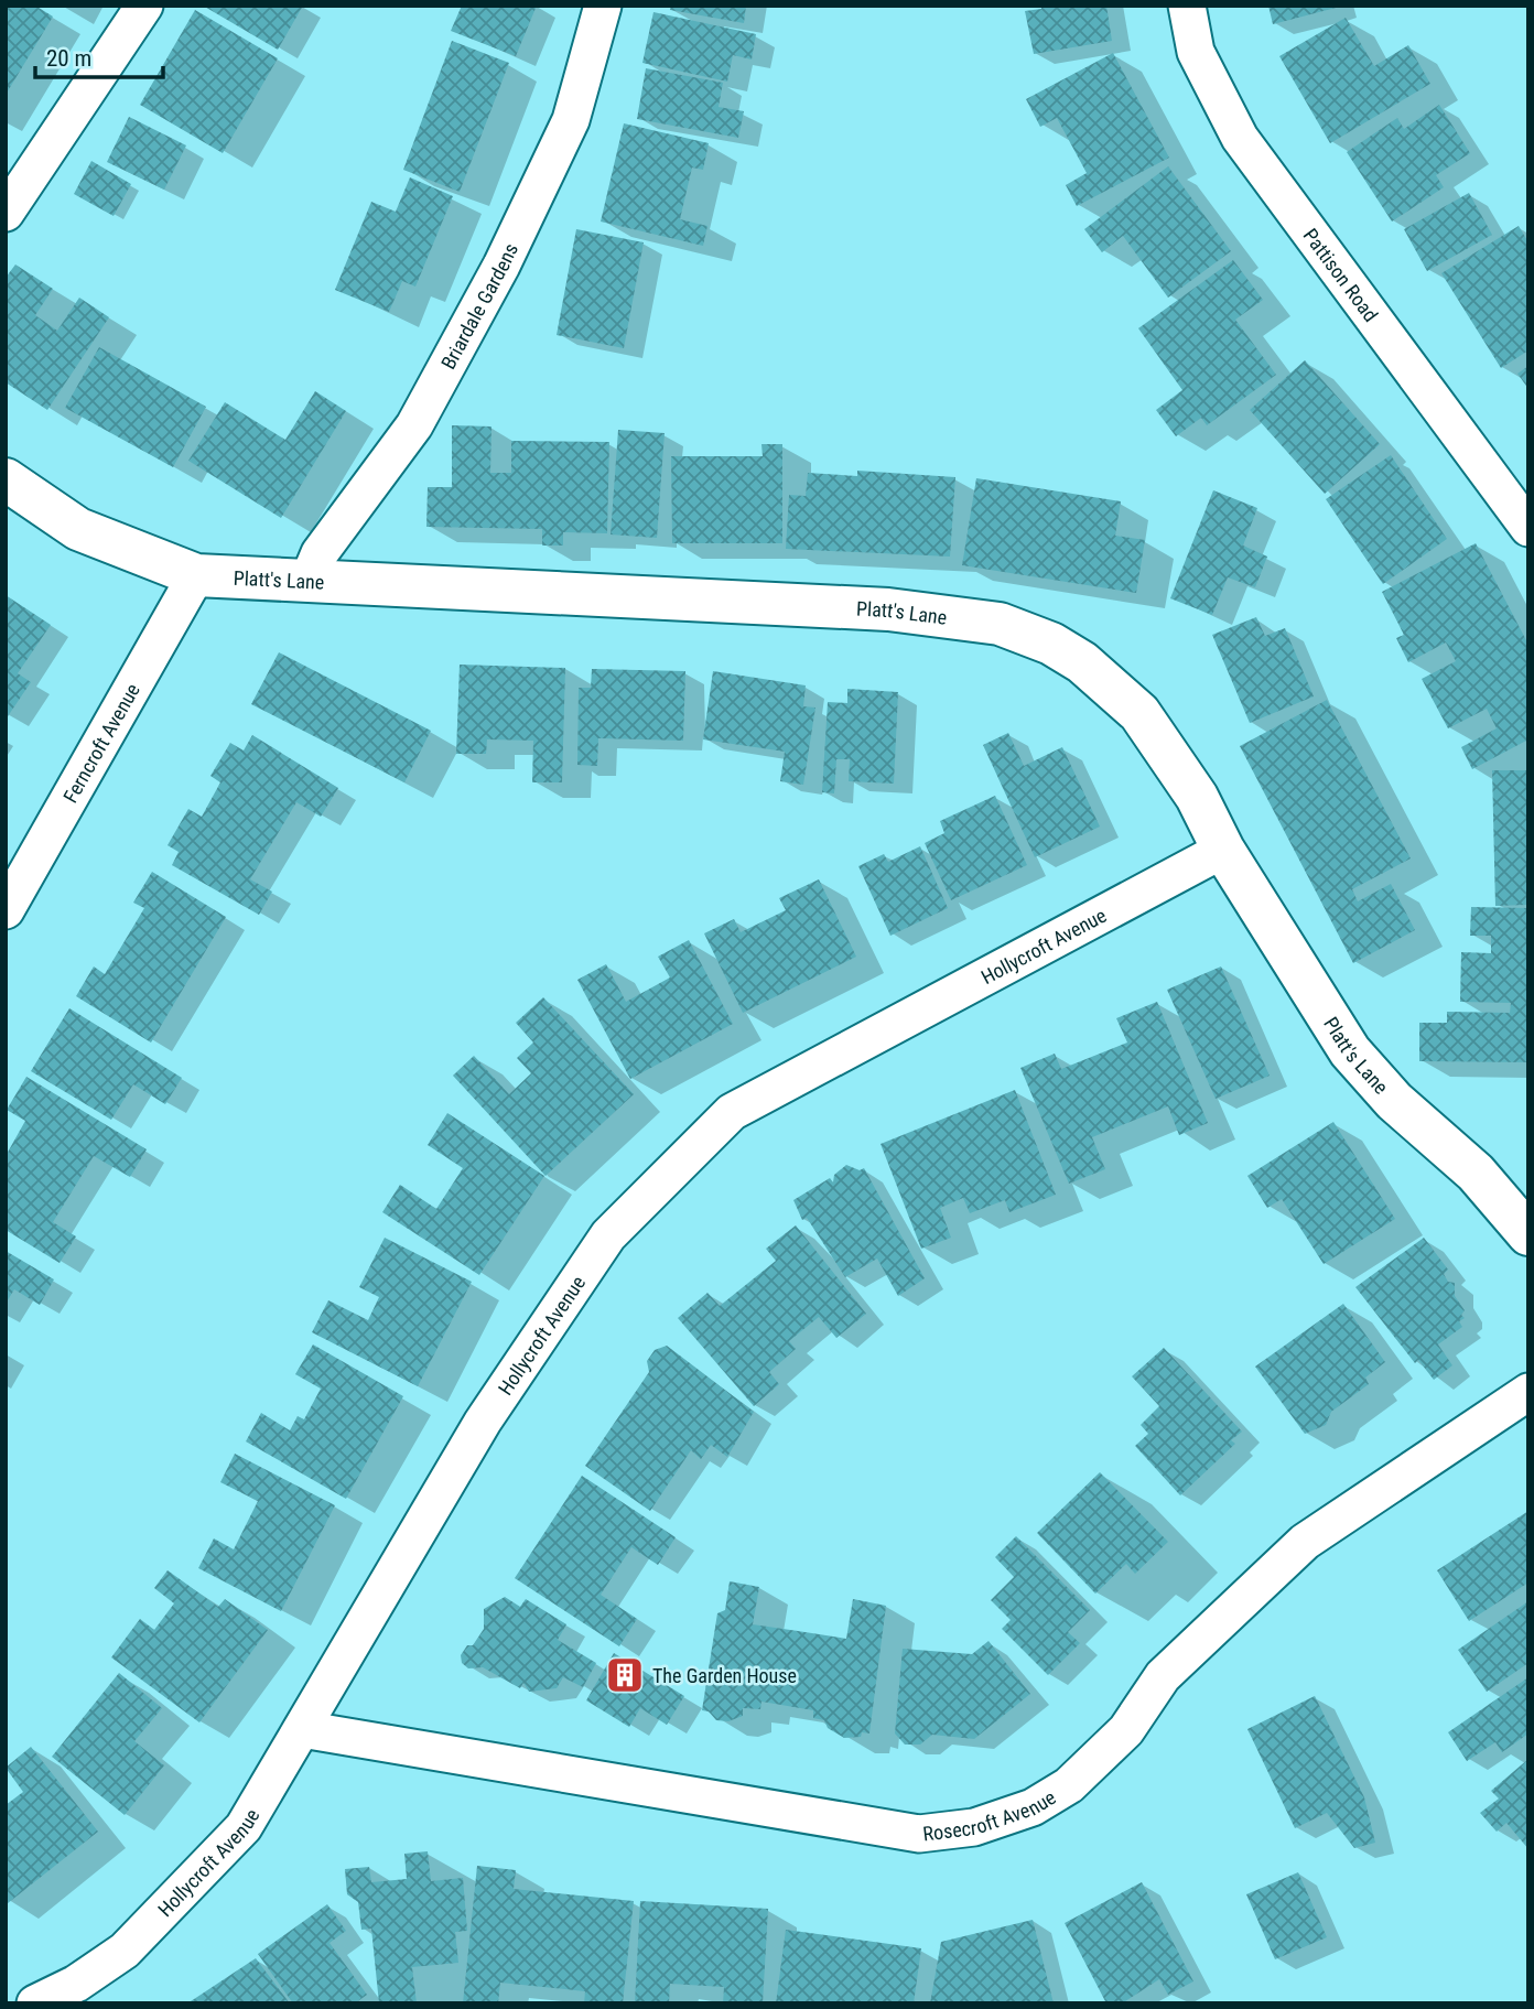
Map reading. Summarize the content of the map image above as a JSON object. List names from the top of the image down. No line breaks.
{"streets":{"street":["Pattison Road","Briardale Gardens","Platt's Lane","Ferncroft Avenue","Hollycroft Avenue","Rosecroft Avenue"]},"crossings":[["Briardale Gardens","Platt's Lane"],["Platt's Lane","Ferncroft Avenue"],["Platt's Lane","Hollycroft Avenue"],["Hollycroft Avenue","Rosecroft Avenue"]],"places":{"building":["The Garden House"]},"scale_bar":"20 m"}
